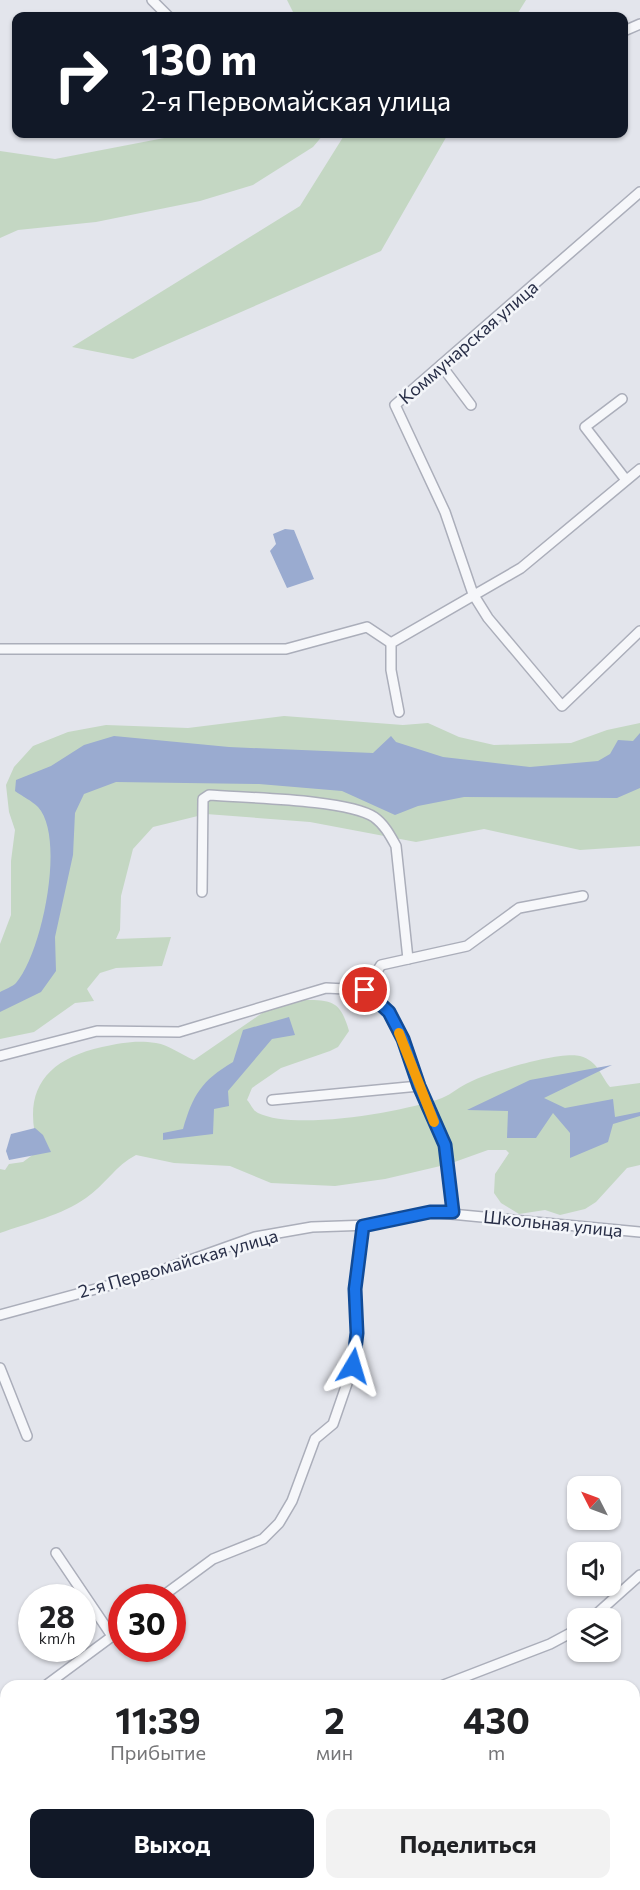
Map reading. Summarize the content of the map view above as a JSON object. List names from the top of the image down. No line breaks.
{"streets":{"street":["Коммунарская улица","Школьная улица","2-я Первомайская улица"]},"crossings":[["Школьная улица","2-я Первомайская улица"]],"north":"top left","page":{"turn":["130 m","2-я Первомайская улица"],"speed":"28 km/h","limit":"30","eta":["11:39","Прибытие","2","мин","430","m"],"buttons":["Выход","Поделиться"]}}
